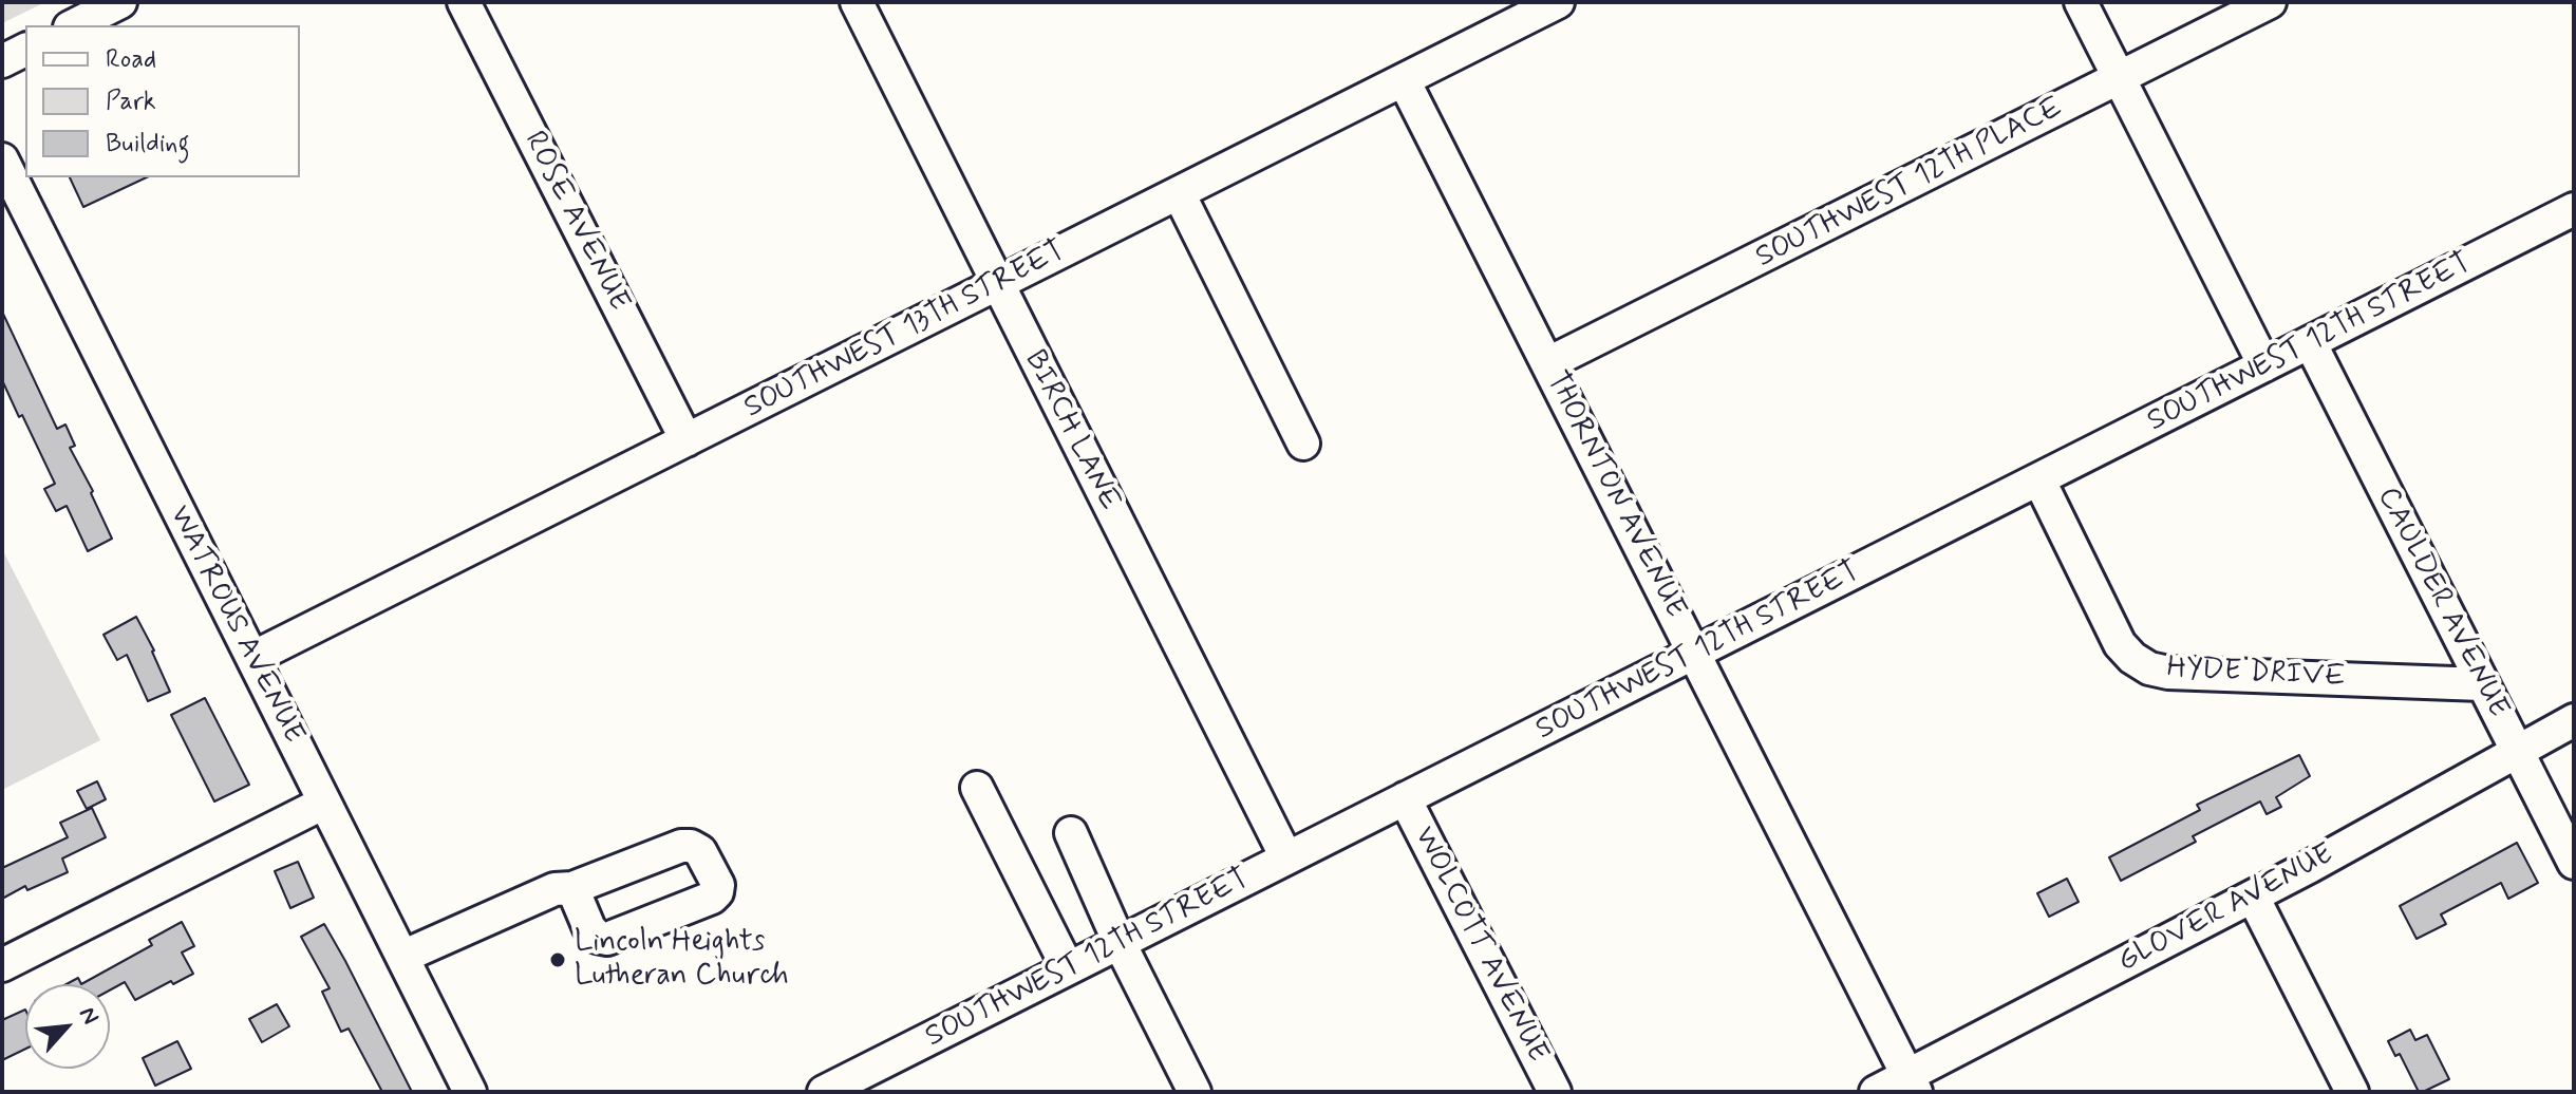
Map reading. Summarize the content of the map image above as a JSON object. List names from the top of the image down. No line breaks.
{"streets":{"street":["SOUTHWEST 12TH PLACE","ROSE AVENUE","SOUTHWEST 13TH STREET","SOUTHWEST 12TH STREET","BIRCH LANE","THORNTON AVENUE","CAULDER AVENUE","WATROUS AVENUE","HYDE DRIVE","GLOVER AVENUE","WOLCOTT AVENUE"]},"crossings":[["SOUTHWEST 12TH PLACE","THORNTON AVENUE"],["ROSE AVENUE","SOUTHWEST 13TH STREET"],["SOUTHWEST 13TH STREET","BIRCH LANE"],["SOUTHWEST 13TH STREET","THORNTON AVENUE"],["SOUTHWEST 13TH STREET","WATROUS AVENUE"],["SOUTHWEST 12TH STREET","BIRCH LANE"],["SOUTHWEST 12TH STREET","THORNTON AVENUE"],["SOUTHWEST 12TH STREET","CAULDER AVENUE"],["SOUTHWEST 12TH STREET","HYDE DRIVE"],["SOUTHWEST 12TH STREET","WOLCOTT AVENUE"],["THORNTON AVENUE","GLOVER AVENUE"],["CAULDER AVENUE","HYDE DRIVE"],["CAULDER AVENUE","GLOVER AVENUE"]],"places":["Lincoln Heights Lutheran Church"],"legend":["Road","Park","Building"],"north":"top right"}
